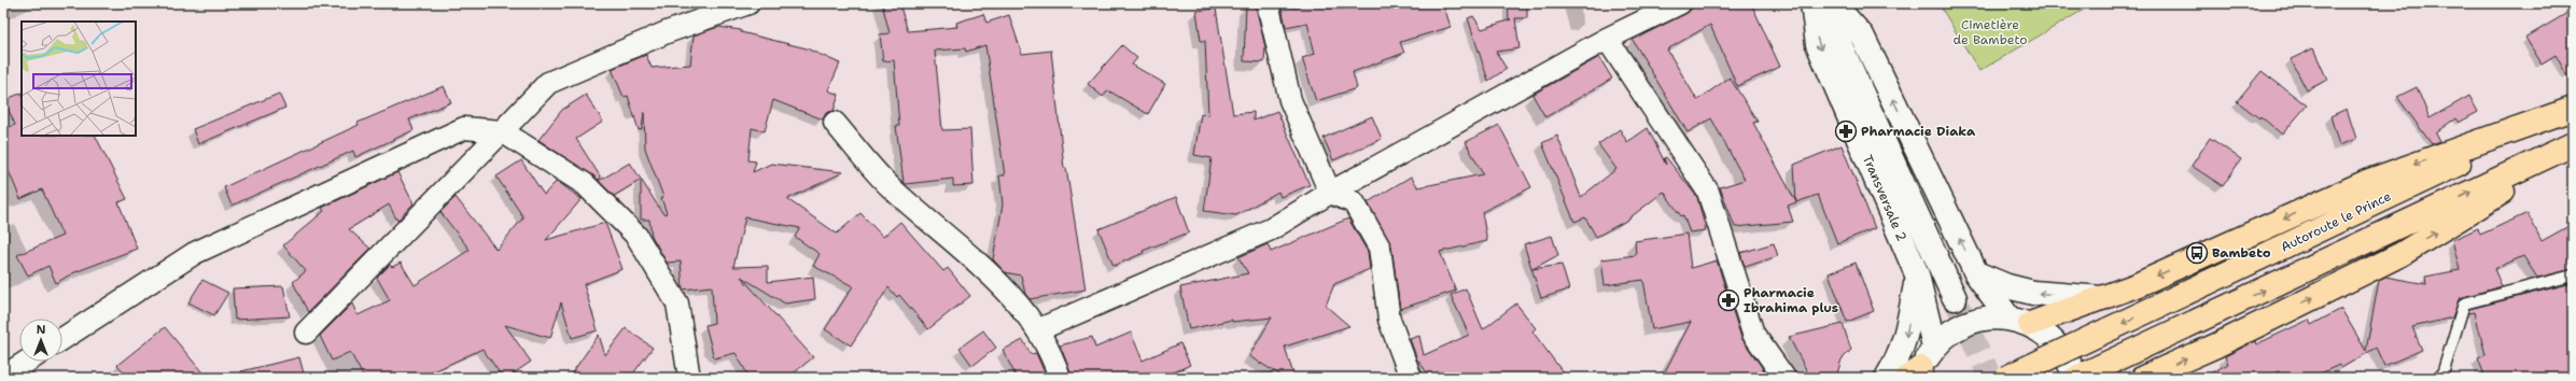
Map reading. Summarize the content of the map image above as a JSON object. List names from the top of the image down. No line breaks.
{"streets":{"main road":["Transversale 2","Autoroute le Prince"]},"parks":["Cimetière de Bambeto"],"places":{"pharmacy":["Pharmacie Diaka","Pharmacie Ibrahima plus"],"bus stop":["Bambeto"]},"north":"top"}
